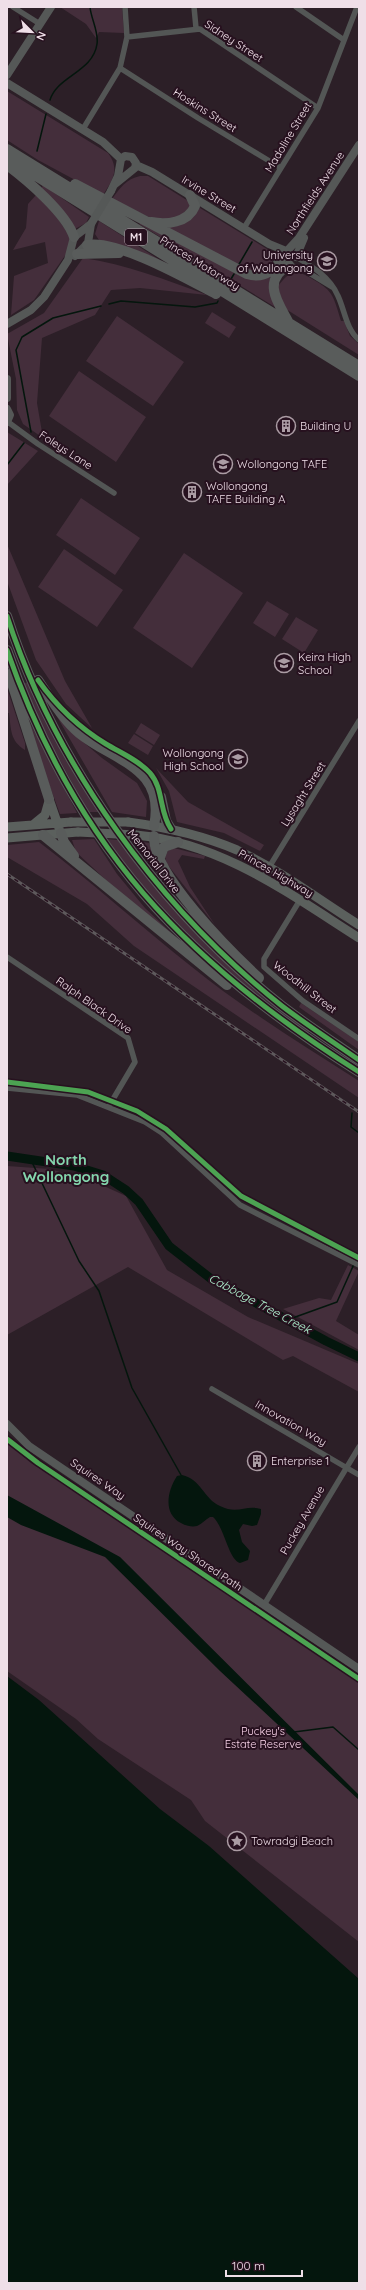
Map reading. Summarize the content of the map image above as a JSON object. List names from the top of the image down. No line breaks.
{"streets":{"highway":["M1","Princes Motorway","Memorial Drive"],"main road":["Northfields Avenue","Irvine Street","Princes Highway","Squires Way"],"street":["Sidney Street","Hoskins Street","Madoline Street","Foleys Lane","Lysaght Street","Woodhill Street","Ralph Black Drive","Innovation Way","Puckey Avenue"],"cycle path":["Squires Way Shared Path"]},"crossings":[["Sidney Street","Madoline Street"],["Hoskins Street","Madoline Street"],["Madoline Street","Irvine Street"],["Northfields Avenue","Irvine Street"],["Lysaght Street","Princes Highway"],["Princes Highway","Woodhill Street"],["Innovation Way","Puckey Avenue"],["Squires Way","Puckey Avenue"]],"districts":["North Wollongong"],"water":["Cabbage Tree Creek"],"parks":["Puckey's Estate Reserve"],"places":{"school or university":["University of Wollongong","Wollongong TAFE","Keira High School","Wollongong High School"],"building":["Building U","Wollongong TAFE Building A","Enterprise 1"],"place":["Towradgi Beach"]},"scale_bar":"100 m","north":"bottom right"}
